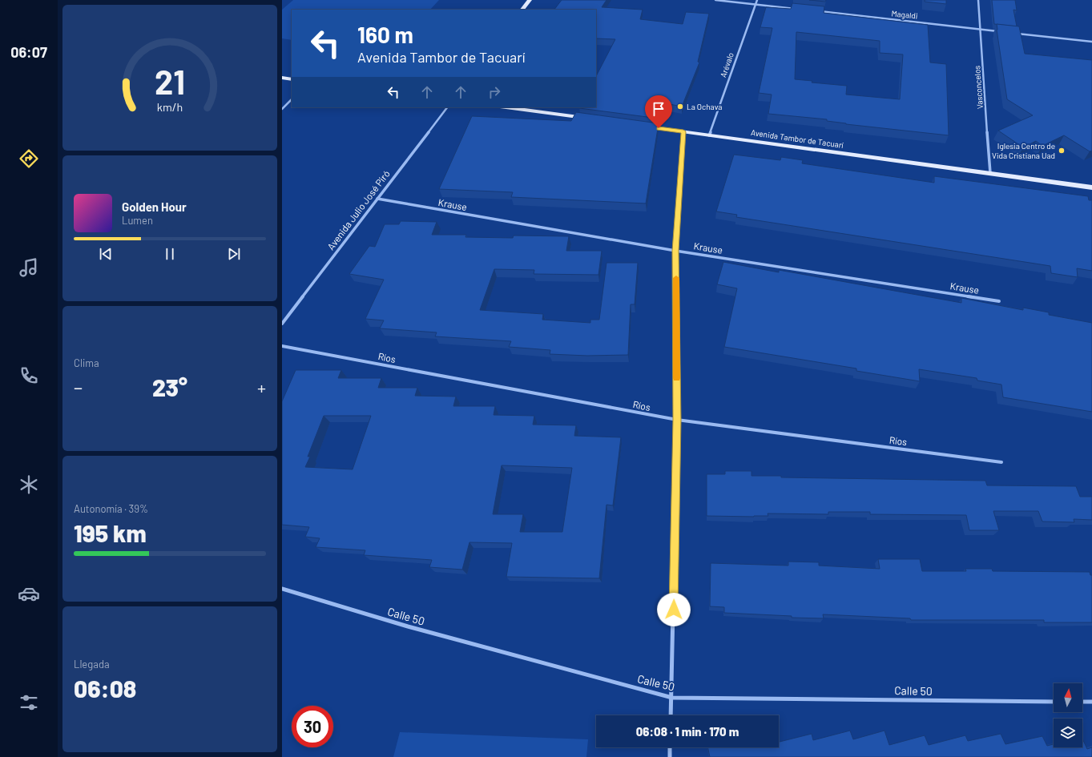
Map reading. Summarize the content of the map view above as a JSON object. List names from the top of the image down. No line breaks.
{"streets":{"main road":["Avenida Tambor de Tacuarí"],"street":["Magaldi","Arévalo","Vasconcelos","Krause","Avenida Julio José Piró","Ríos","Calle 50"]},"crossings":[["Magaldi","Vasconcelos"],["Arévalo","Avenida Tambor de Tacuarí"],["Vasconcelos","Avenida Tambor de Tacuarí"],["Krause","Avenida Julio José Piró"]],"places":["La Ochava","Iglesia Centro de Vida Cristiana Uad"],"north":"top","page":{"tabs":"06:07","turn":["160 m","Avenida Tambor de Tacuarí"],"song":["Golden Hour","Lumen"],"tile":["Clima",["Autonomía · 39%","195 km"],["Llegada","06:08"]],"heat":["−","23°","+"],"limit":"30","trip":"06:08 · 1 min · 170 m","gauge":["21","km/h"]}}
